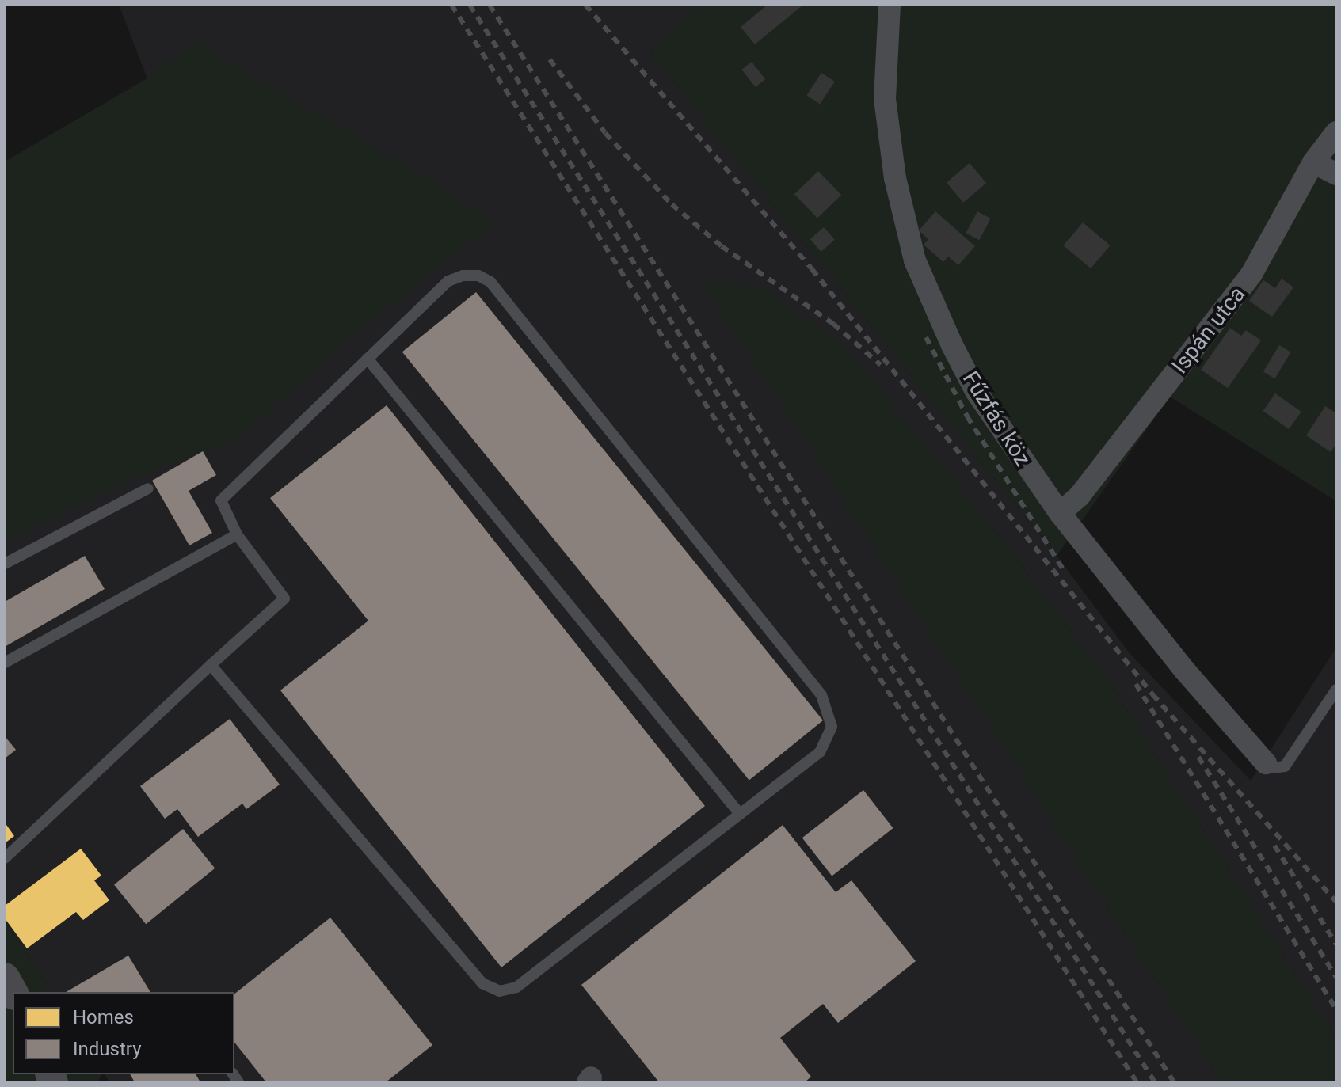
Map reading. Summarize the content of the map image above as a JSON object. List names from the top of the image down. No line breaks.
{"streets":{"street":["Ispán utca","Fűzfás köz"]},"crossings":[["Ispán utca","Fűzfás köz"]],"legend":["Homes","Industry"]}
